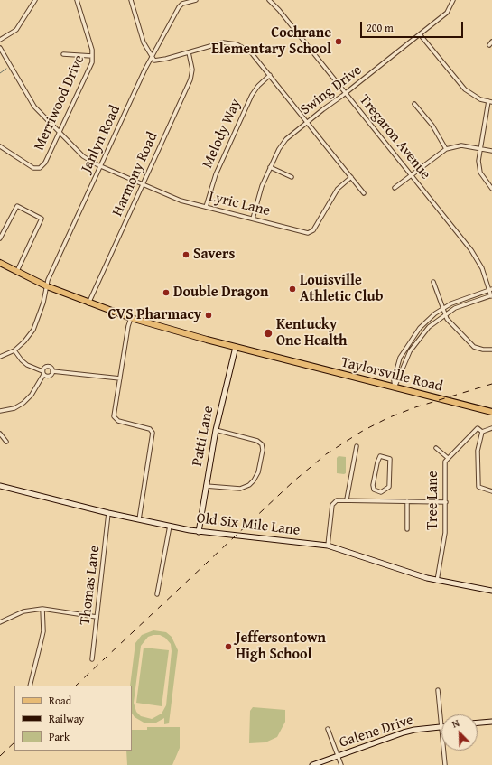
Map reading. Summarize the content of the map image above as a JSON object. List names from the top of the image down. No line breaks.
{"streets":{"main road":["Taylorsville Road"],"street":["Swing Drive","Merriwood Drive","Melody Way","Tregaron Avenue","Janlyn Road","Harmony Road","Lyric Lane","Patti Lane","Tree Lane","Old Six Mile Lane","Thomas Lane","Galene Drive"]},"crossings":[["Swing Drive","Tregaron Avenue"],["Swing Drive","Lyric Lane"],["Merriwood Drive","Lyric Lane"],["Melody Way","Lyric Lane"],["Janlyn Road","Lyric Lane"],["Janlyn Road","Taylorsville Road"],["Harmony Road","Lyric Lane"],["Harmony Road","Taylorsville Road"],["Taylorsville Road","Patti Lane"],["Patti Lane","Old Six Mile Lane"],["Tree Lane","Old Six Mile Lane"],["Old Six Mile Lane","Thomas Lane"]],"places":["Cochrane Elementary School","Savers","Louisville Athletic Club","Double Dragon","CVS Pharmacy","Kentucky One Health","Jeffersontown High School"],"legend":["Road","Railway","Park"],"scale_bar":"200 m","north":"top left"}
